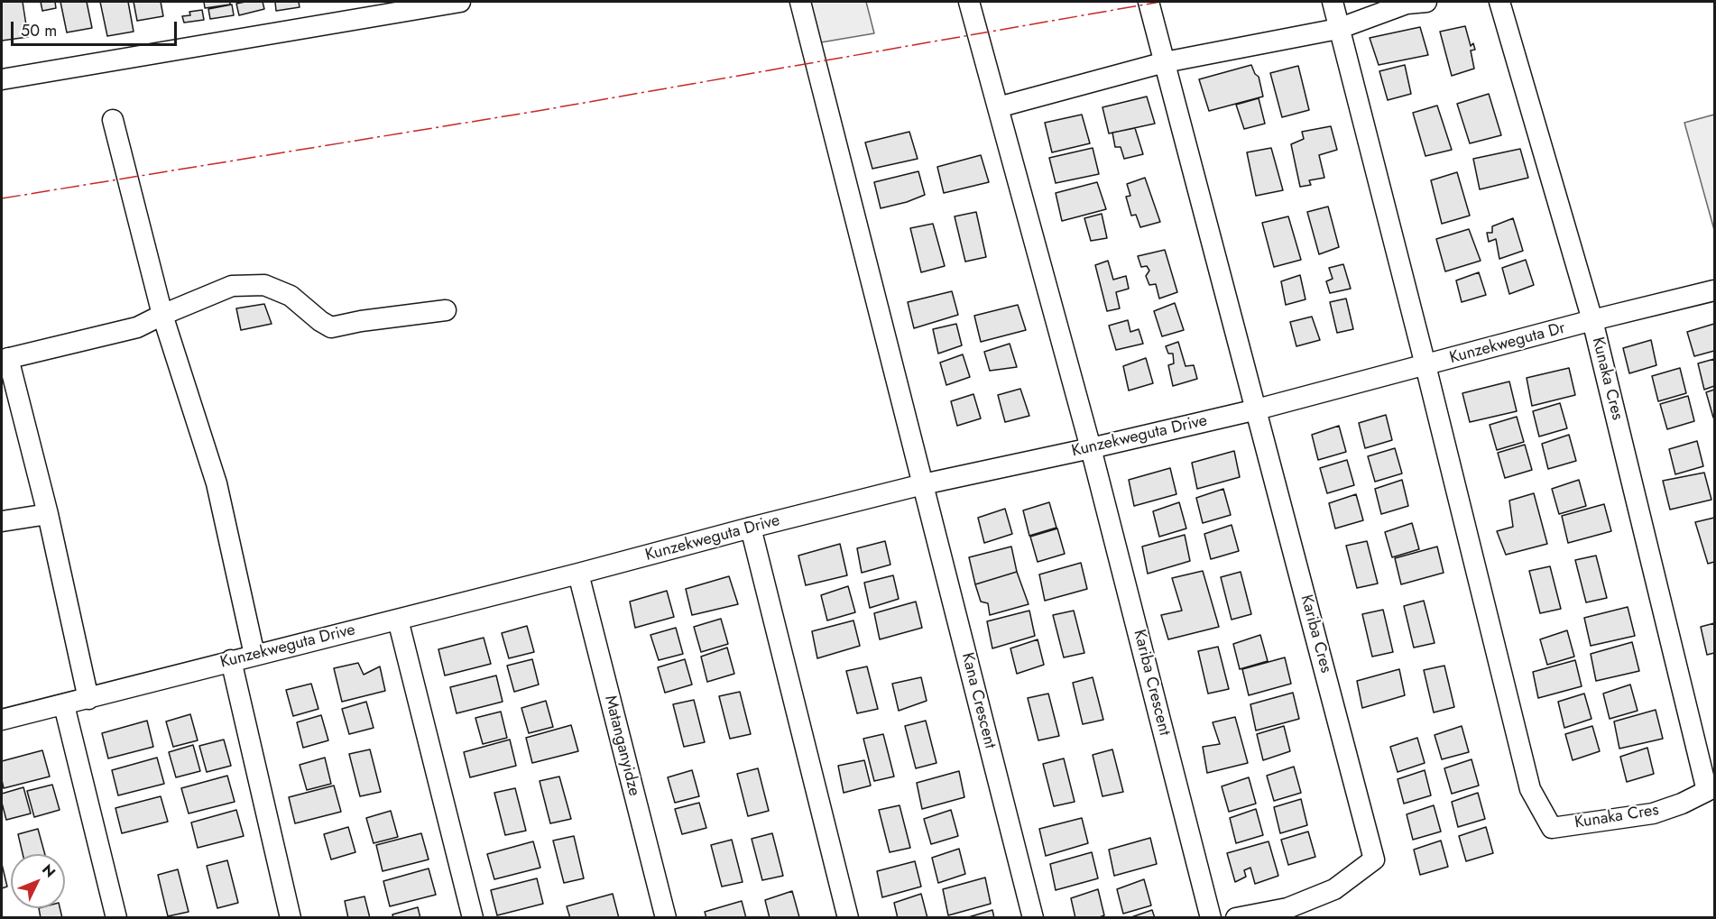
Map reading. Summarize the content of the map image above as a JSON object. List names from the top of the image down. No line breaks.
{"streets":{"street":["Kunzekweguta Dr","Kunaka Cres","Kunzekweguta Drive","Kariba Cres","Kariba Crescent","Kana Crescent","Matanganyidze"]},"crossings":[["Kunzekweguta Dr","Kunaka Cres"],["Kunzekweguta Dr","Kunzekweguta Drive"],["Kunaka Cres","Kunzekweguta Drive"],["Kunzekweguta Drive","Kariba Cres"],["Kunzekweguta Drive","Kariba Crescent"],["Kunzekweguta Drive","Kana Crescent"],["Kunzekweguta Drive","Matanganyidze"]],"scale_bar":"50 m","north":"top right"}
